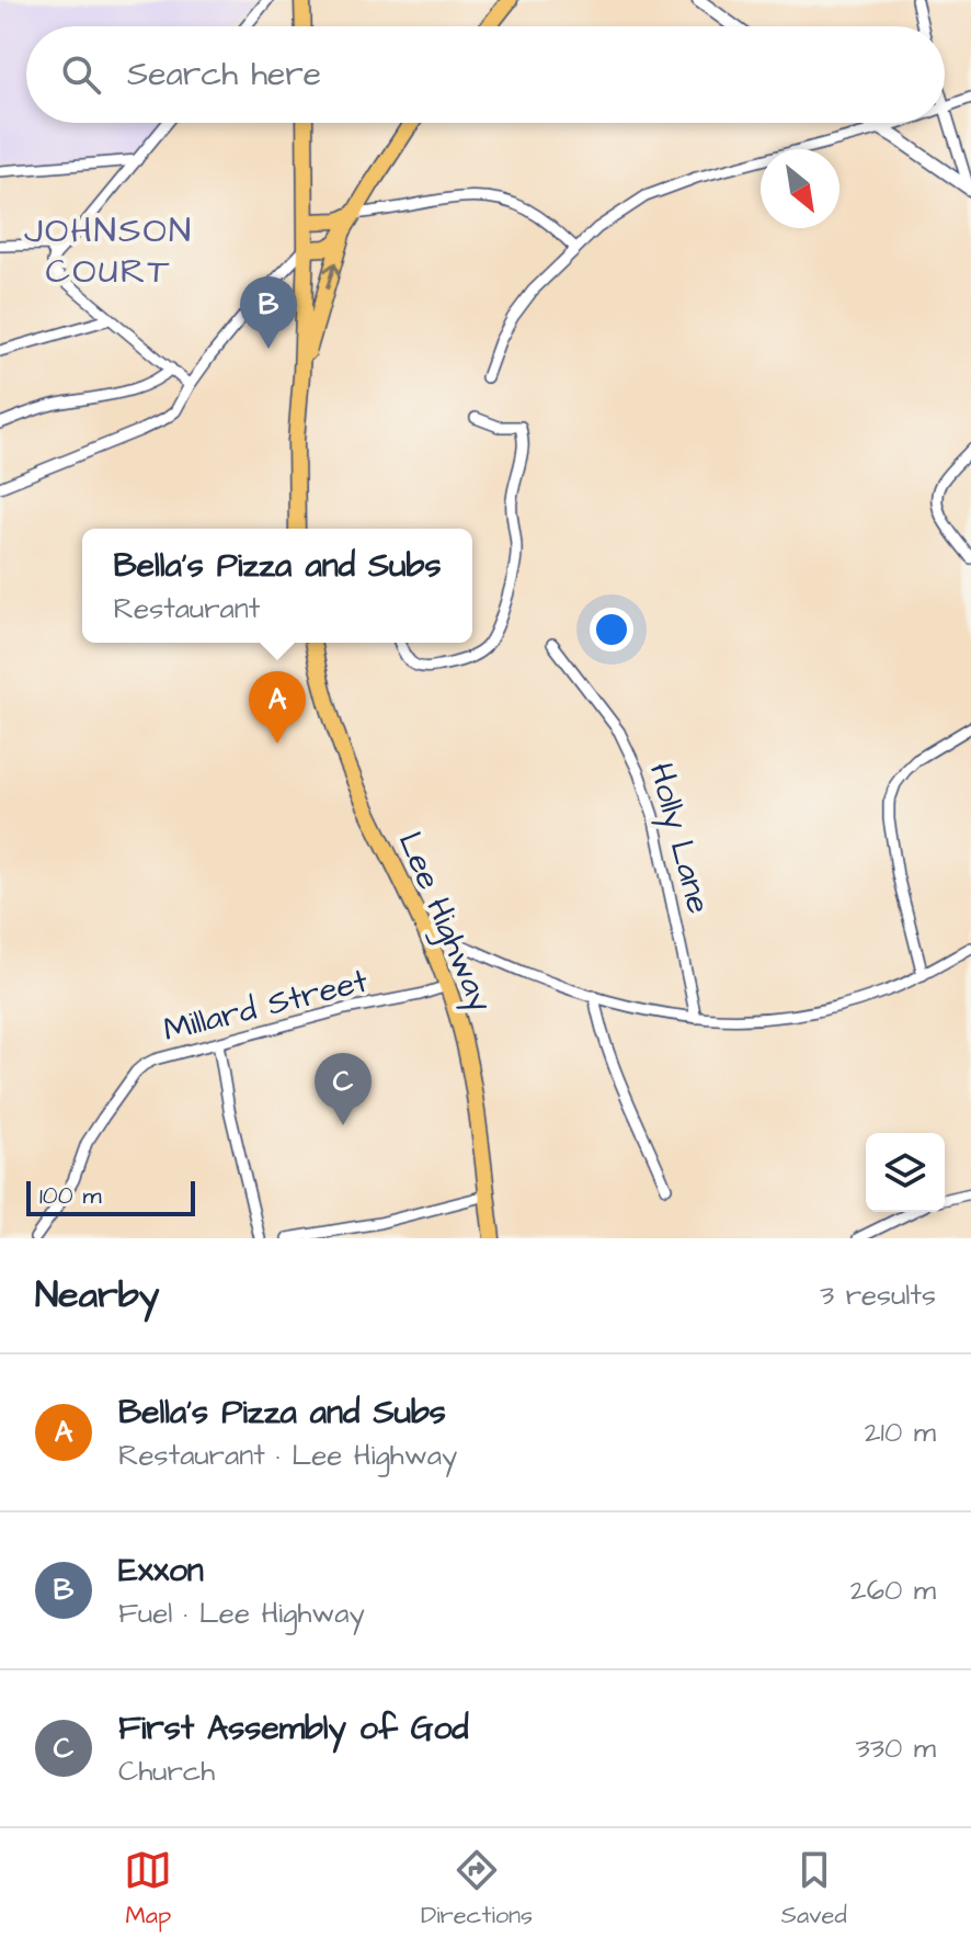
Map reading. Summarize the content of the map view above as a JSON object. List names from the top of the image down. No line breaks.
{"streets":{"main road":["Lee Highway"],"street":["Holly Lane","Millard Street"]},"crossings":[["Lee Highway","Millard Street"]],"districts":["JOHNSON COURT"],"scale_bar":"100 m","north":"bottom right","page":{"search":"Search here","pins":["B","A","C"],"popup":["Bella's Pizza and Subs","Restaurant"],"scale":"100 m","heading":["Nearby","3 results"],"list":[{"mark":"A","name":"Bella's Pizza and Subs","note":"Restaurant · Lee Highway","value":"210 m"},{"mark":"B","name":"Exxon","note":"Fuel · Lee Highway","value":"260 m"},{"mark":"C","name":"First Assembly of God","note":"Church","value":"330 m"}],"nav":["Map","Directions","Saved"]}}
